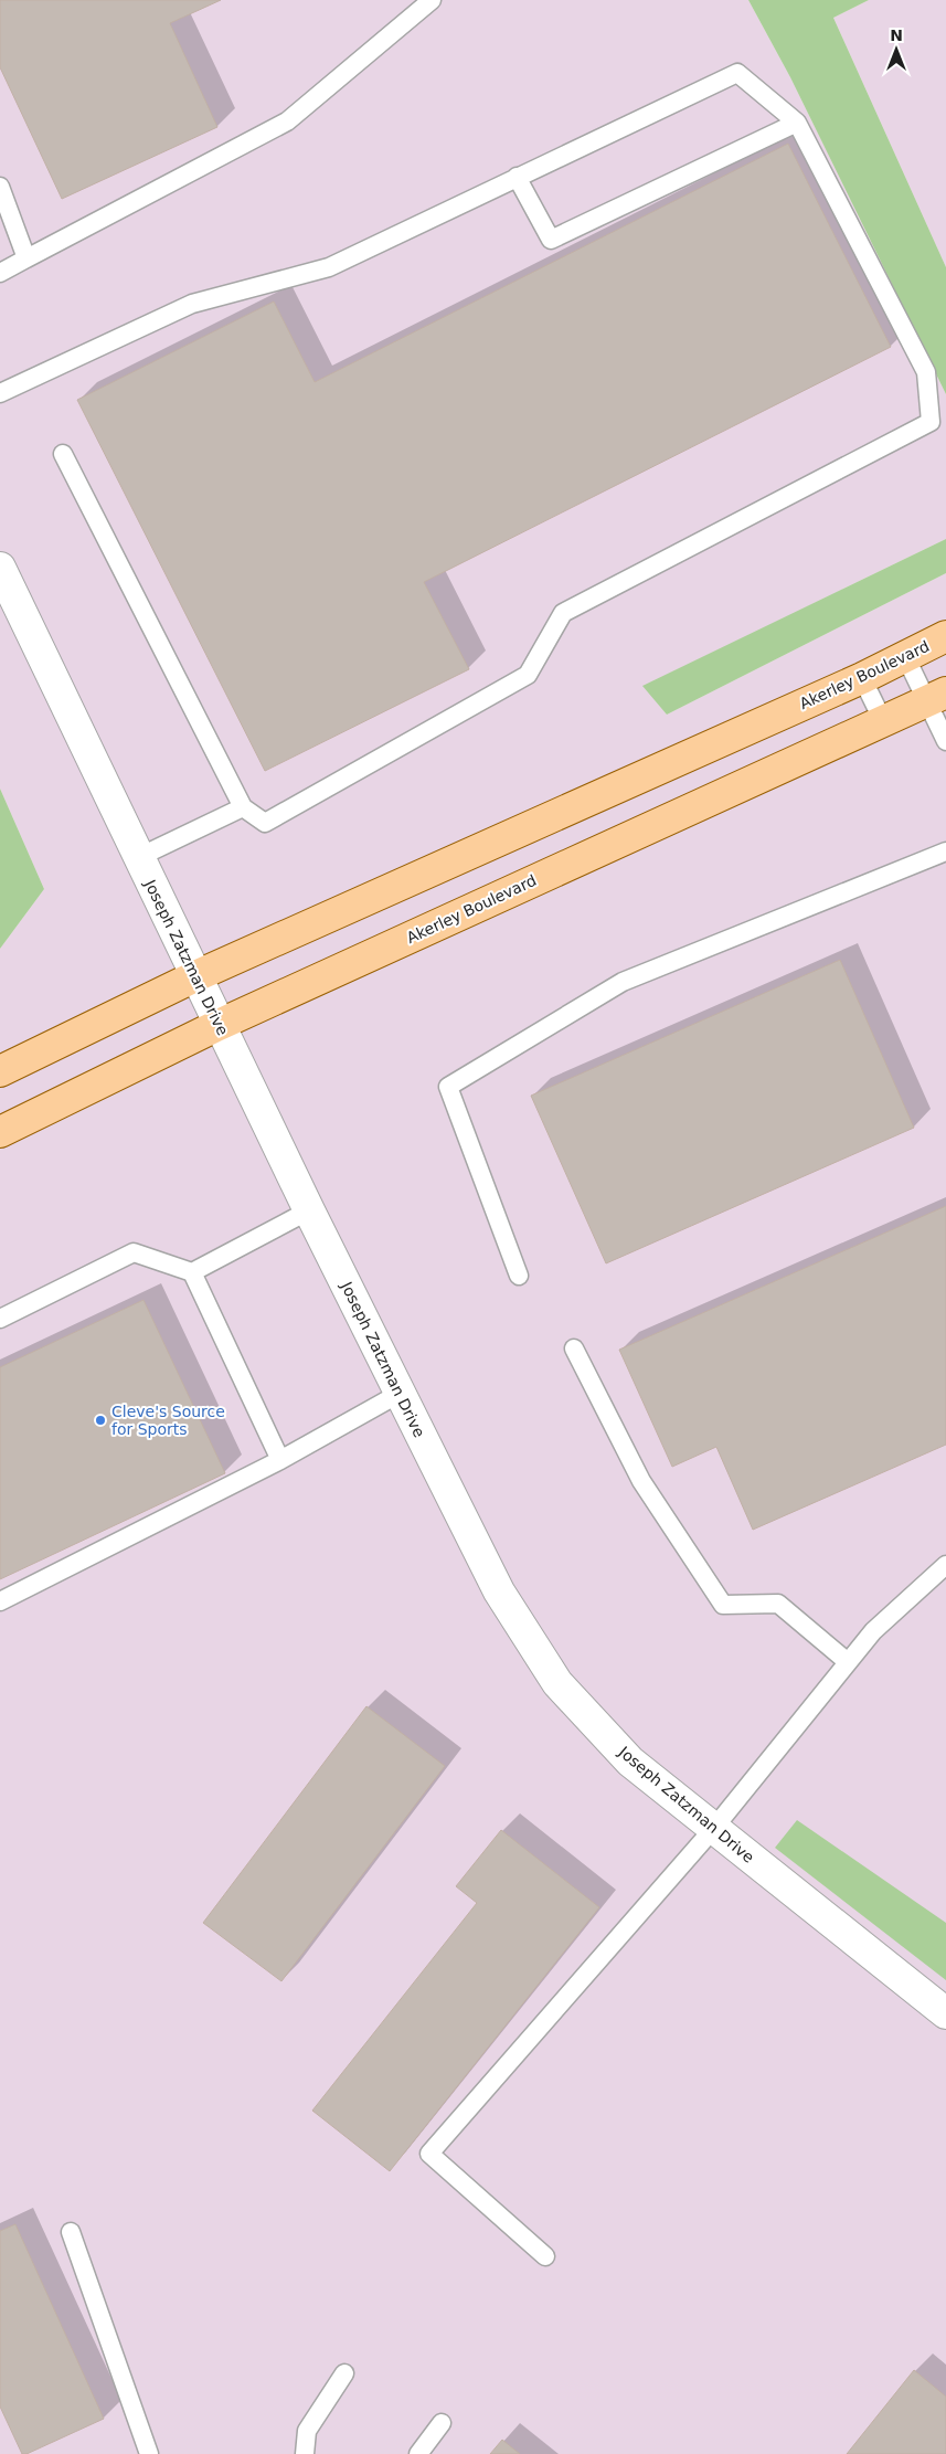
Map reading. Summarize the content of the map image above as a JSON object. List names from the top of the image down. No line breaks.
{"streets":{"main road":["Akerley Boulevard"],"street":["Joseph Zatzman Drive"]},"crossings":[["Akerley Boulevard","Joseph Zatzman Drive"]],"places":["Cleve's Source for Sports"],"north":"top"}
